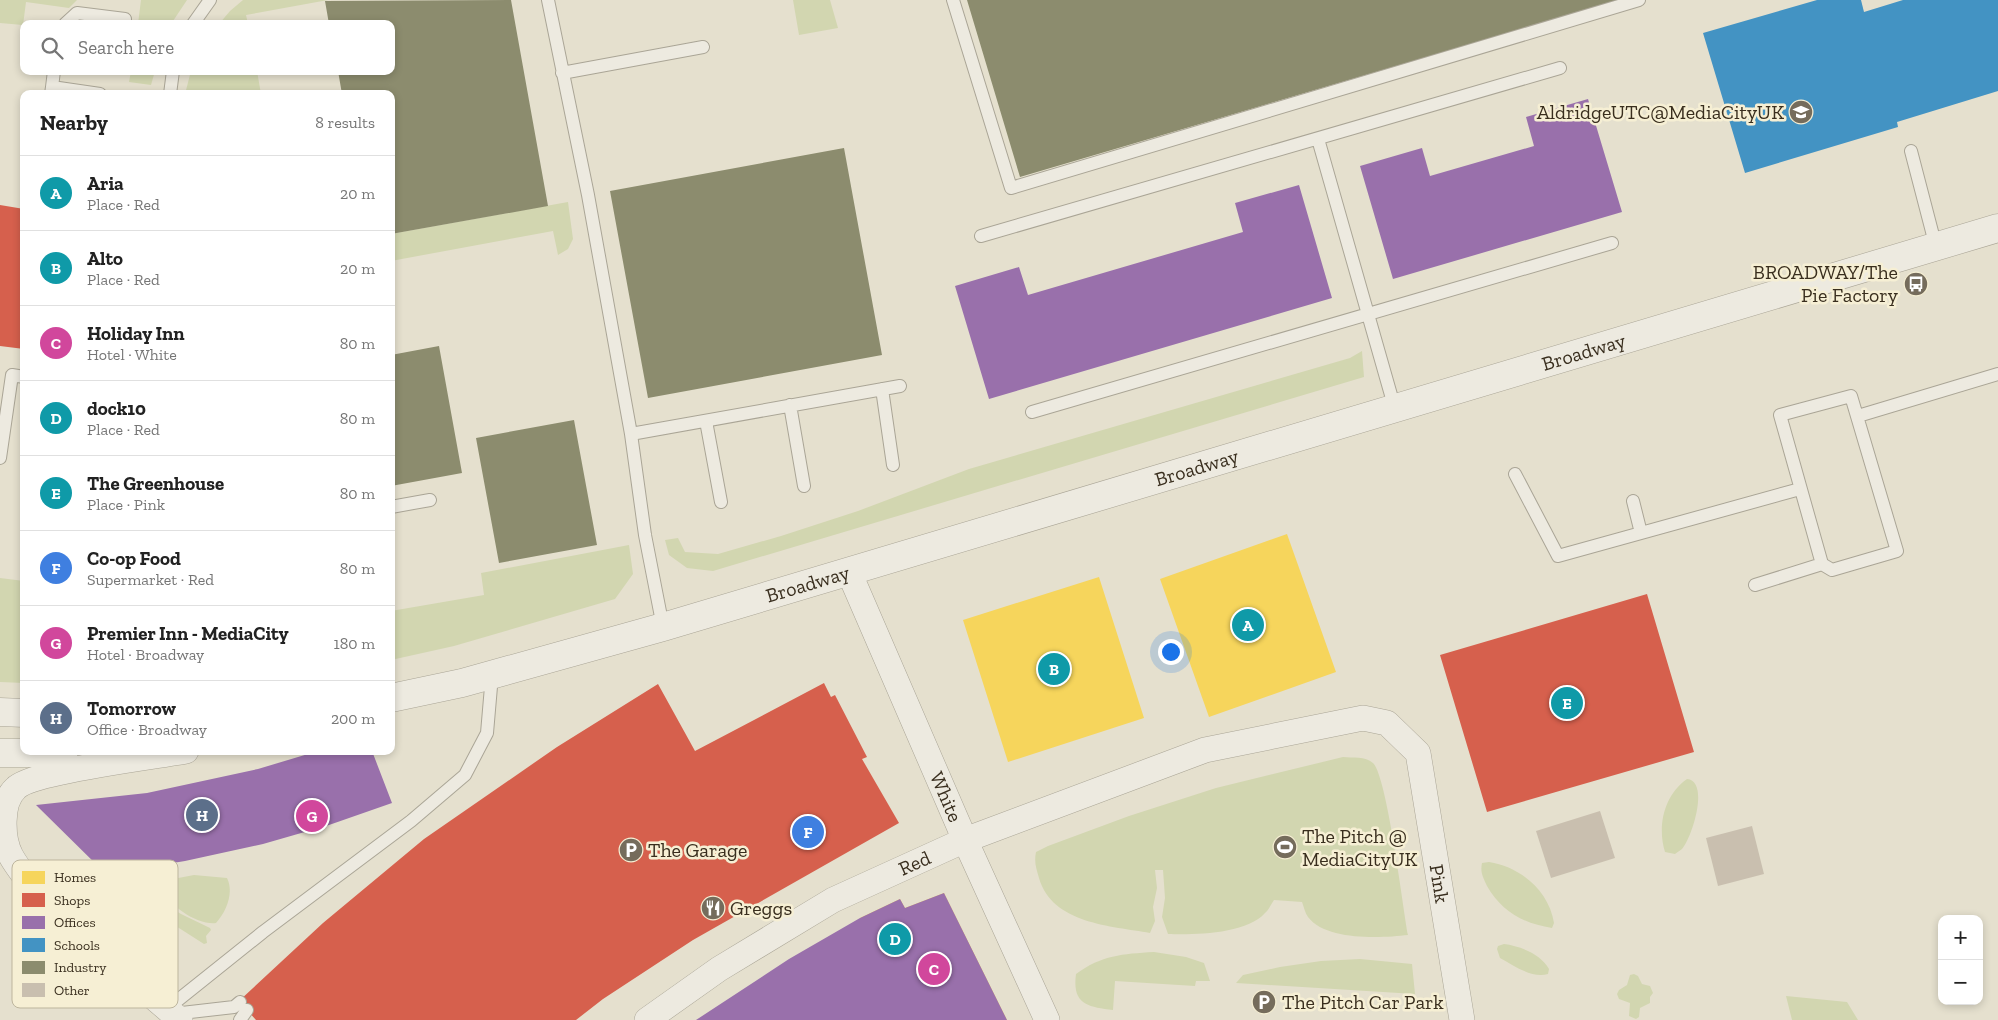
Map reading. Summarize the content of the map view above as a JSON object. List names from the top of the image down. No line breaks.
{"streets":{"street":["Broadway","White","Red","Pink"]},"crossings":[["Broadway","White"],["White","Red"],["Red","Pink"]],"places":{"school or university":["AldridgeUTC@MediaCityUK"],"bus stop":["BROADWAY/The Pie Factory"],"sports":["The Pitch @ MediaCityUK"],"parking":["The Garage","The Pitch Car Park"],"restaurant":["Greggs"]},"legend":["Homes","Shops","Offices","Schools","Industry","Other"],"page":{"search":"Search here","heading":["Nearby","8 results"],"list":[{"mark":"A","name":"Aria","note":"Place · Red","value":"20 m"},{"mark":"B","name":"Alto","note":"Place · Red","value":"20 m"},{"mark":"C","name":"Holiday Inn","note":"Hotel · White","value":"80 m"},{"mark":"D","name":"dock10","note":"Place · Red","value":"80 m"},{"mark":"E","name":"The Greenhouse","note":"Place · Pink","value":"80 m"},{"mark":"F","name":"Co-op Food","note":"Supermarket · Red","value":"80 m"},{"mark":"G","name":"Premier Inn - MediaCity","note":"Hotel · Broadway","value":"180 m"},{"mark":"H","name":"Tomorrow","note":"Office · Broadway","value":"200 m"}],"pins":["A","B","E","H","G","F","D","C"],"map_buttons":["+","−"]}}
